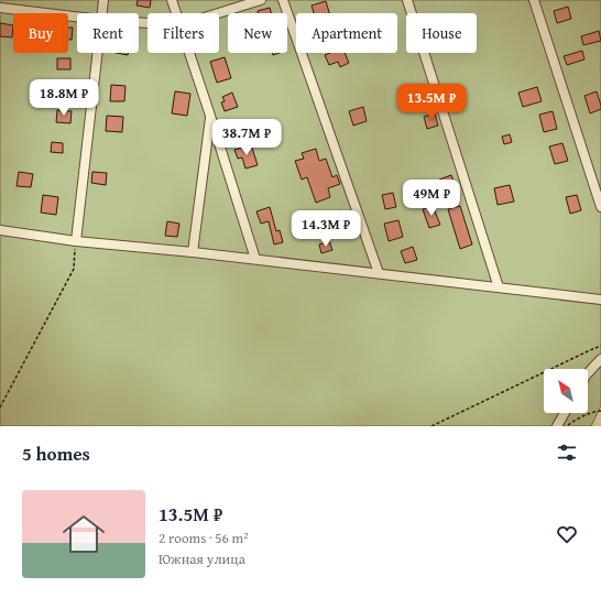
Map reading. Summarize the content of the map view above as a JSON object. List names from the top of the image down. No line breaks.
{"north":"top left","page":{"chip":["Buy","Rent","Filters","New","Apartment","House"],"price":["18.8M ₽","13.5M ₽","38.7M ₽","49M ₽","14.3M ₽"],"heading":"5 homes","list":[{"name":"13.5M ₽","note":"2 rooms · 56 m² · Южная улица"}]}}
